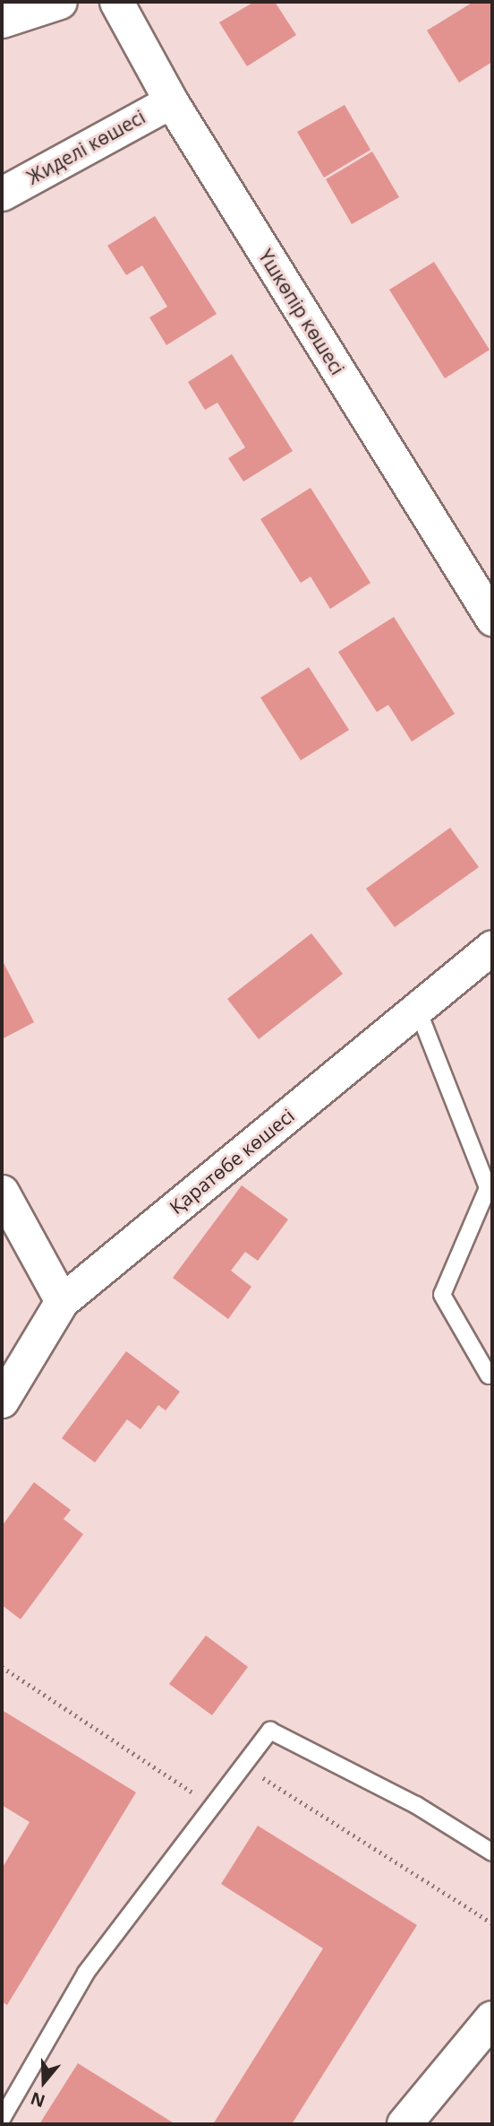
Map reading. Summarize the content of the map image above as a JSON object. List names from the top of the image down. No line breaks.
{"streets":{"street":["Жиделі көшесі","Үшкөпір көшесі","Қаратөбе көшесі"]},"crossings":[["Жиделі көшесі","Үшкөпір көшесі"]],"north":"bottom"}
